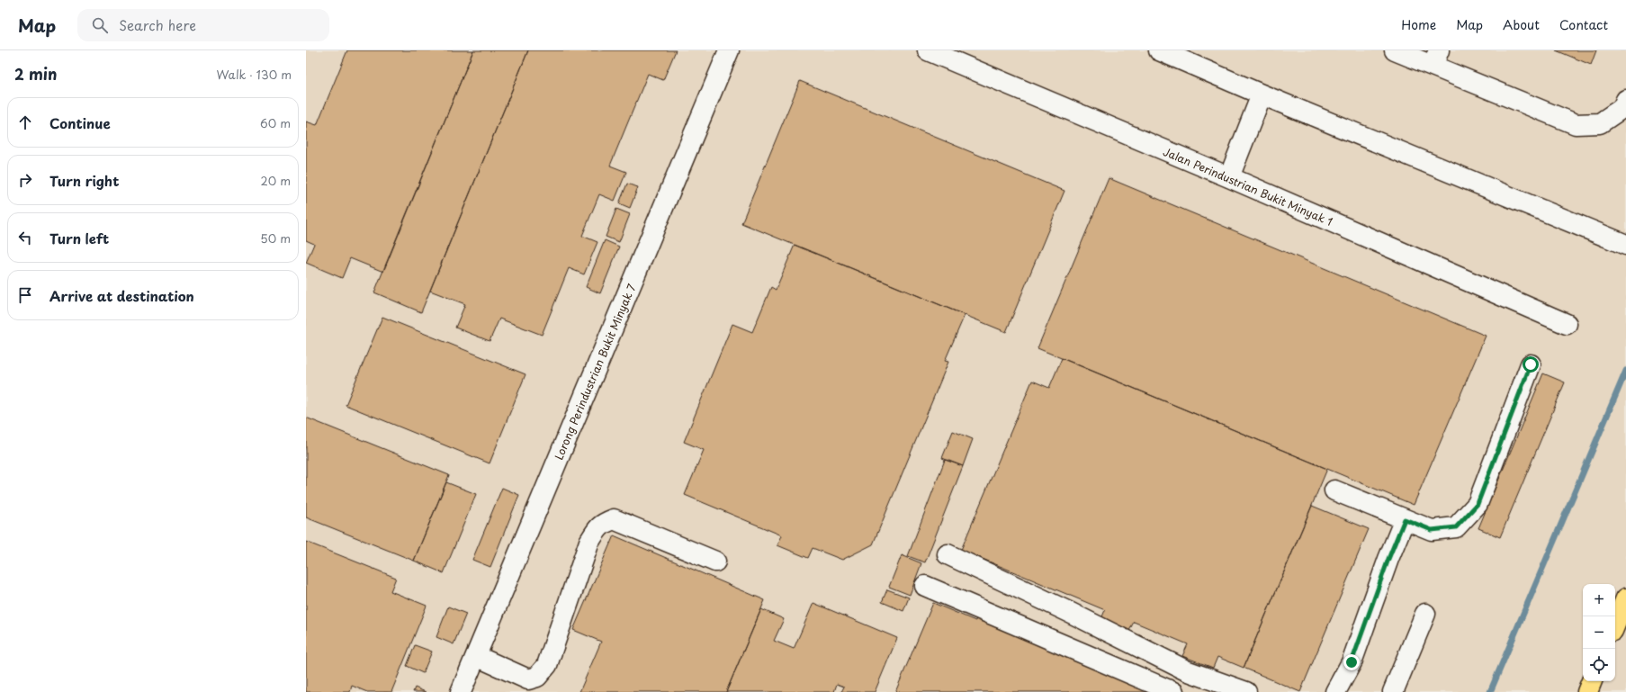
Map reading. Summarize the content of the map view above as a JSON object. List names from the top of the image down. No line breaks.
{"streets":{"street":["Jalan Perindustrian Bukit Minyak 1","Lorong Perindustrian Bukit Minyak 7"]},"page":{"header":"Map","search":"Search here","nav":["Home","Map","About","Contact"],"heading":["2 min","Walk · 130 m"],"list":[["Continue","60 m"],["Turn right","20 m"],["Turn left","50 m"],"Arrive at destination"],"map_buttons":["+","−"]}}
